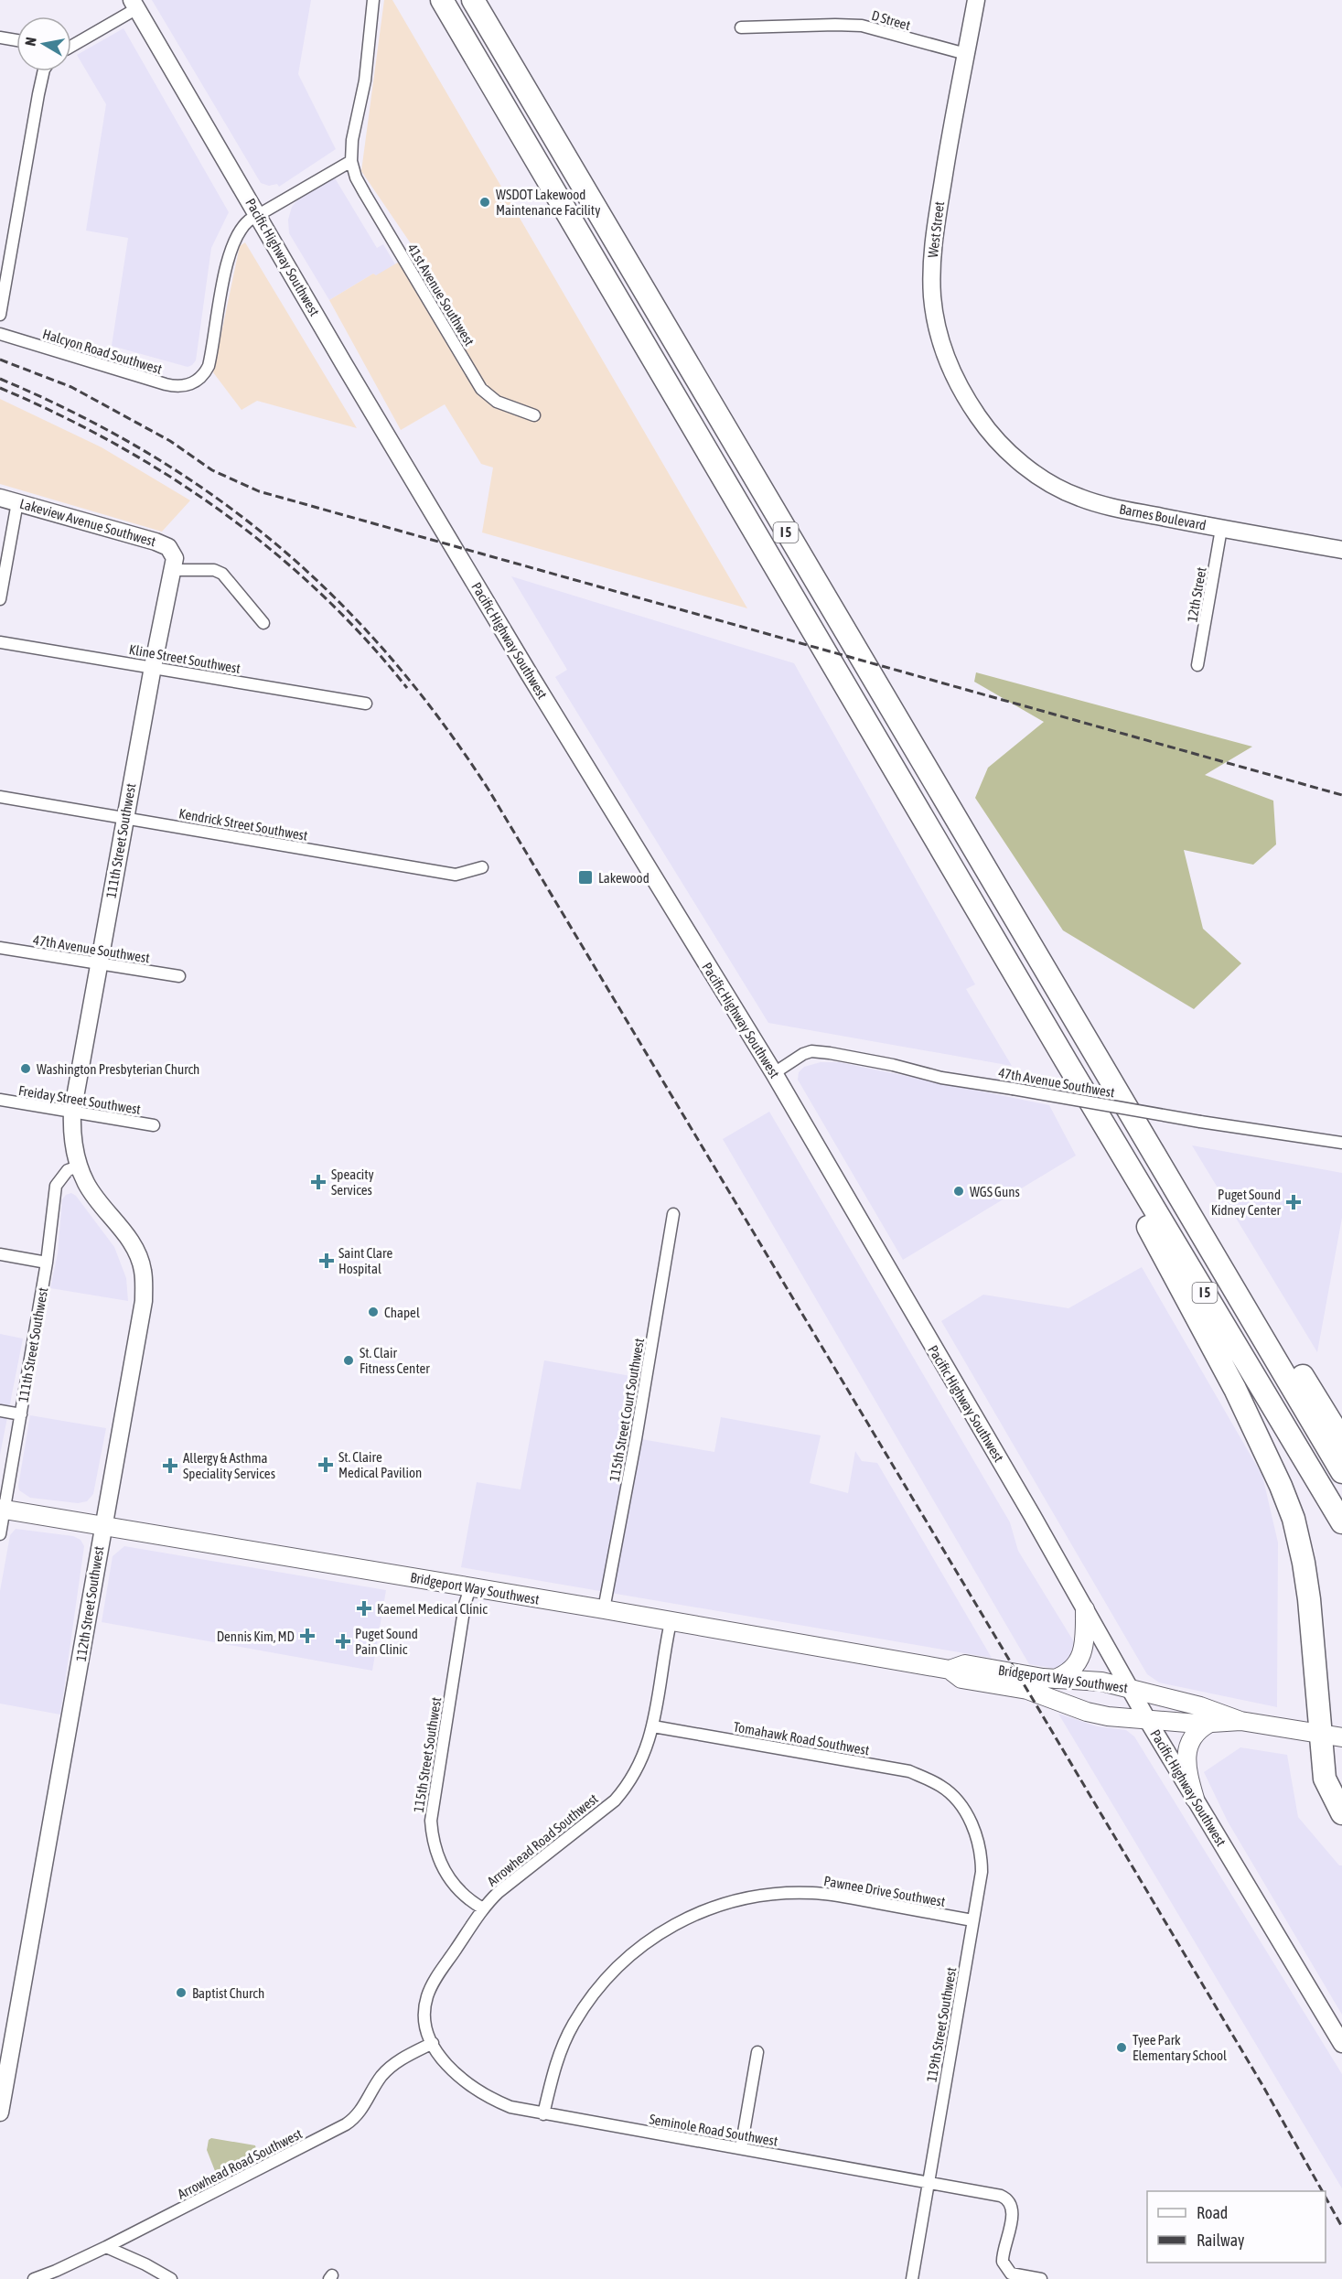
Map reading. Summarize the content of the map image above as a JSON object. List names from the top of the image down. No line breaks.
{"streets":{"highway":["I 5"],"main road":["Bridgeport Way Southwest"],"street":["D Street","West Street","Pacific Highway Southwest","41st Avenue Southwest","Halcyon Road Southwest","Barnes Boulevard","Lakeview Avenue Southwest","12th Street","Kline Street Southwest","Kendrick Street Southwest","111th Street Southwest","47th Avenue Southwest","Freiday Street Southwest","115th Street Court Southwest","112th Street Southwest","Tomahawk Road Southwest","115th Street Southwest","Arrowhead Road Southwest","Pawnee Drive Southwest","119th Street Southwest","Seminole Road Southwest"]},"crossings":[["D Street","West Street"],["West Street","Barnes Boulevard"],["Pacific Highway Southwest","Halcyon Road Southwest"],["Pacific Highway Southwest","47th Avenue Southwest"],["Pacific Highway Southwest","Bridgeport Way Southwest"],["Barnes Boulevard","12th Street"],["Lakeview Avenue Southwest","111th Street Southwest"],["Kline Street Southwest","111th Street Southwest"],["Kendrick Street Southwest","111th Street Southwest"],["111th Street Southwest","47th Avenue Southwest"],["111th Street Southwest","Freiday Street Southwest"],["111th Street Southwest","Bridgeport Way Southwest"],["111th Street Southwest","112th Street Southwest"],["Freiday Street Southwest","112th Street Southwest"],["115th Street Court Southwest","Bridgeport Way Southwest"],["Bridgeport Way Southwest","112th Street Southwest"],["Bridgeport Way Southwest","115th Street Southwest"],["Bridgeport Way Southwest","Arrowhead Road Southwest"],["Tomahawk Road Southwest","Arrowhead Road Southwest"],["Tomahawk Road Southwest","119th Street Southwest"],["115th Street Southwest","Arrowhead Road Southwest"],["Arrowhead Road Southwest","Seminole Road Southwest"],["Pawnee Drive Southwest","119th Street Southwest"],["Pawnee Drive Southwest","Seminole Road Southwest"],["119th Street Southwest","Seminole Road Southwest"]],"places":{"other":["WSDOT Lakewood Maintenance Facility","Washington Presbyterian Church","WGS Guns","Chapel","St. Clair Fitness Center","Baptist Church","Tyee Park Elementary School"],"transit":["Lakewood"],"health":["Speacity Services","Puget Sound Kidney Center","Saint Clare Hospital","St. Claire Medical Pavilion","Allergy & Asthma Speciality Services","Kaemel Medical Clinic","Dennis Kim, MD","Puget Sound Pain Clinic"]},"legend":["Road","Railway"],"north":"left"}
